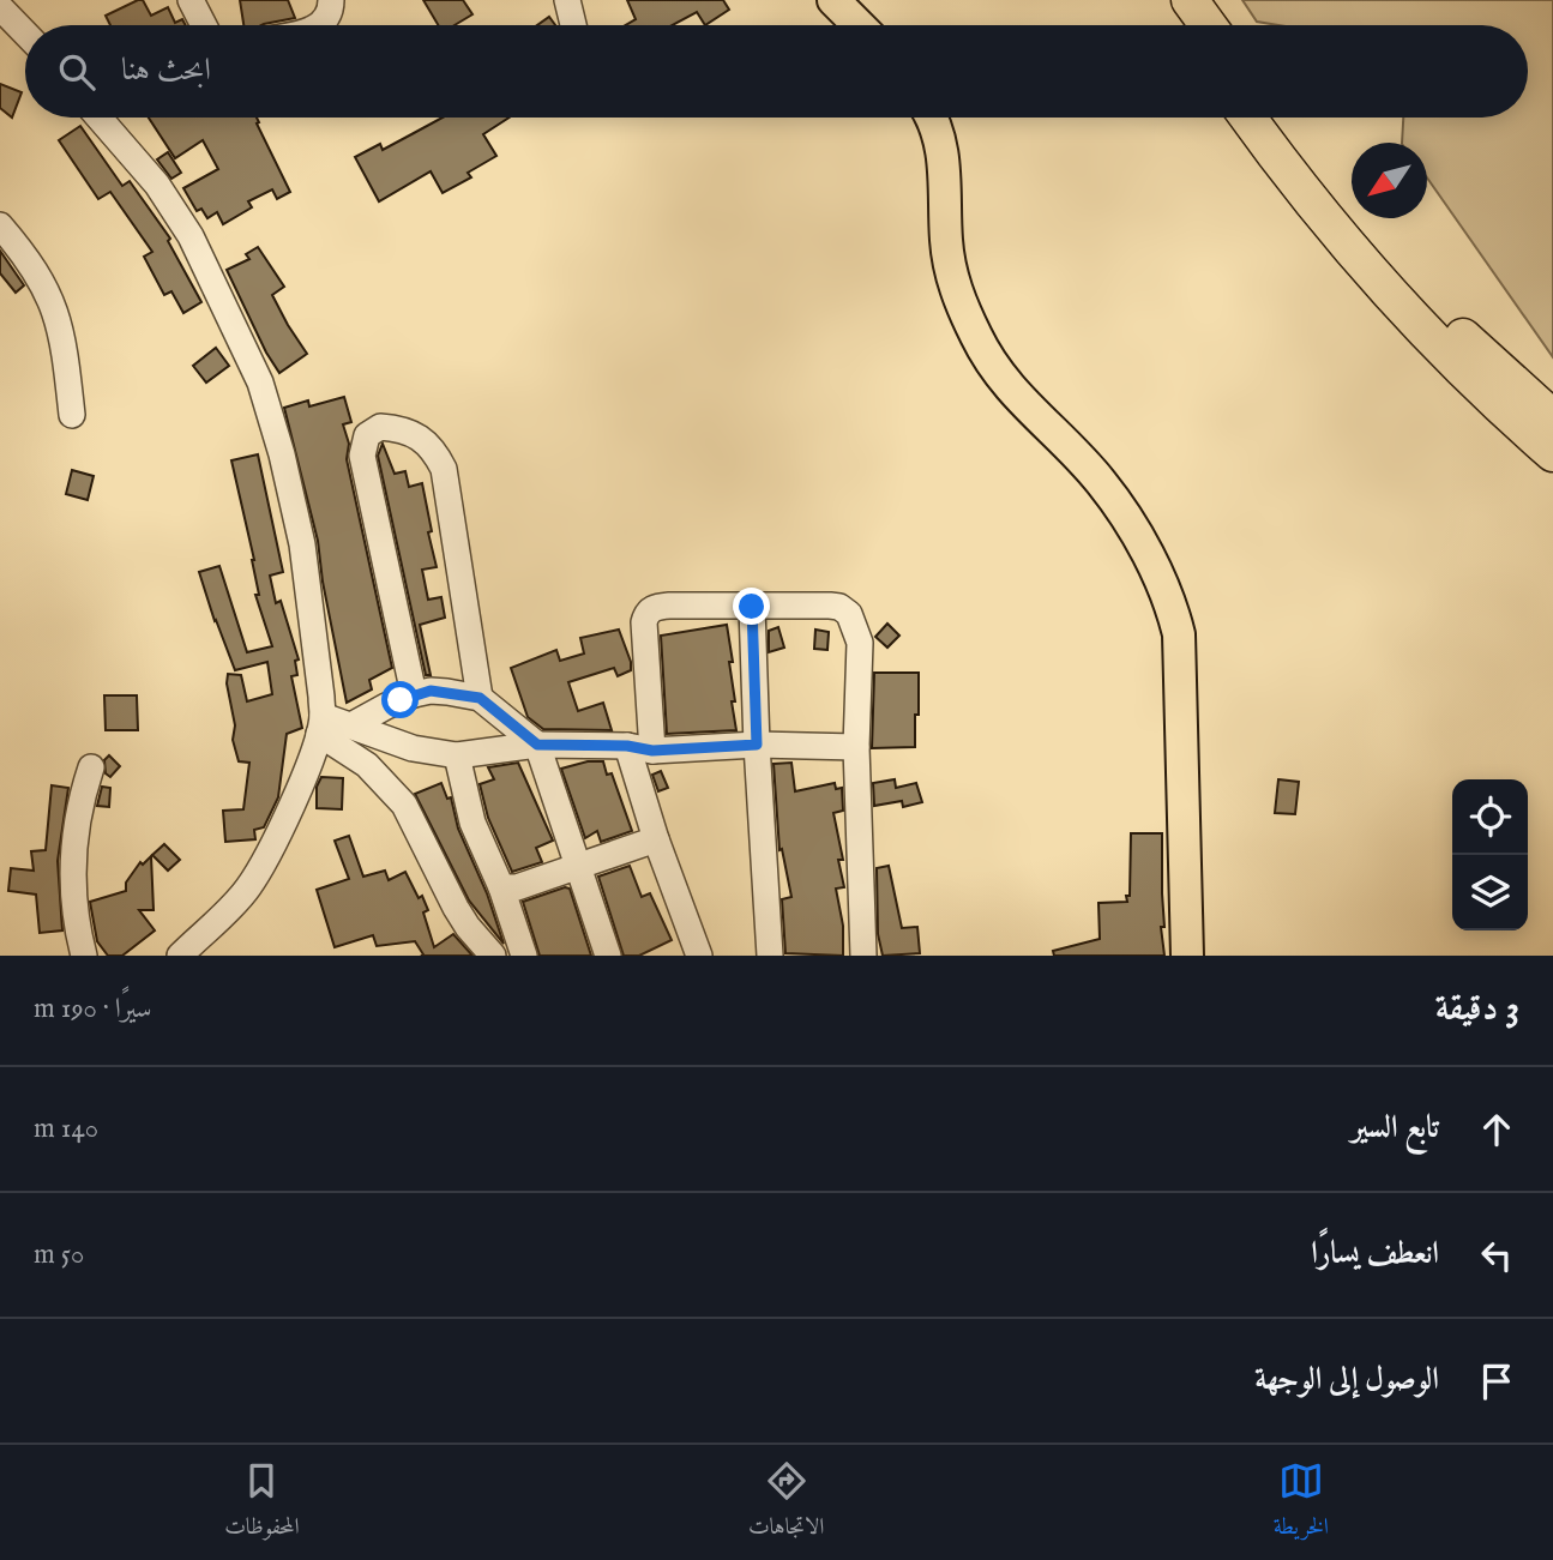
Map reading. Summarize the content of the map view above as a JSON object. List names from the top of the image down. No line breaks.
{"north":"bottom left","page":{"search":"ابحث هنا","heading":["3 دقيقة","سيرًا · 190 m"],"list":[["تابع السير","140 m"],["انعطف يسارًا","50 m"],"الوصول إلى الوجهة"],"nav":["الخريطة","الاتجاهات","المحفوظات"]}}
